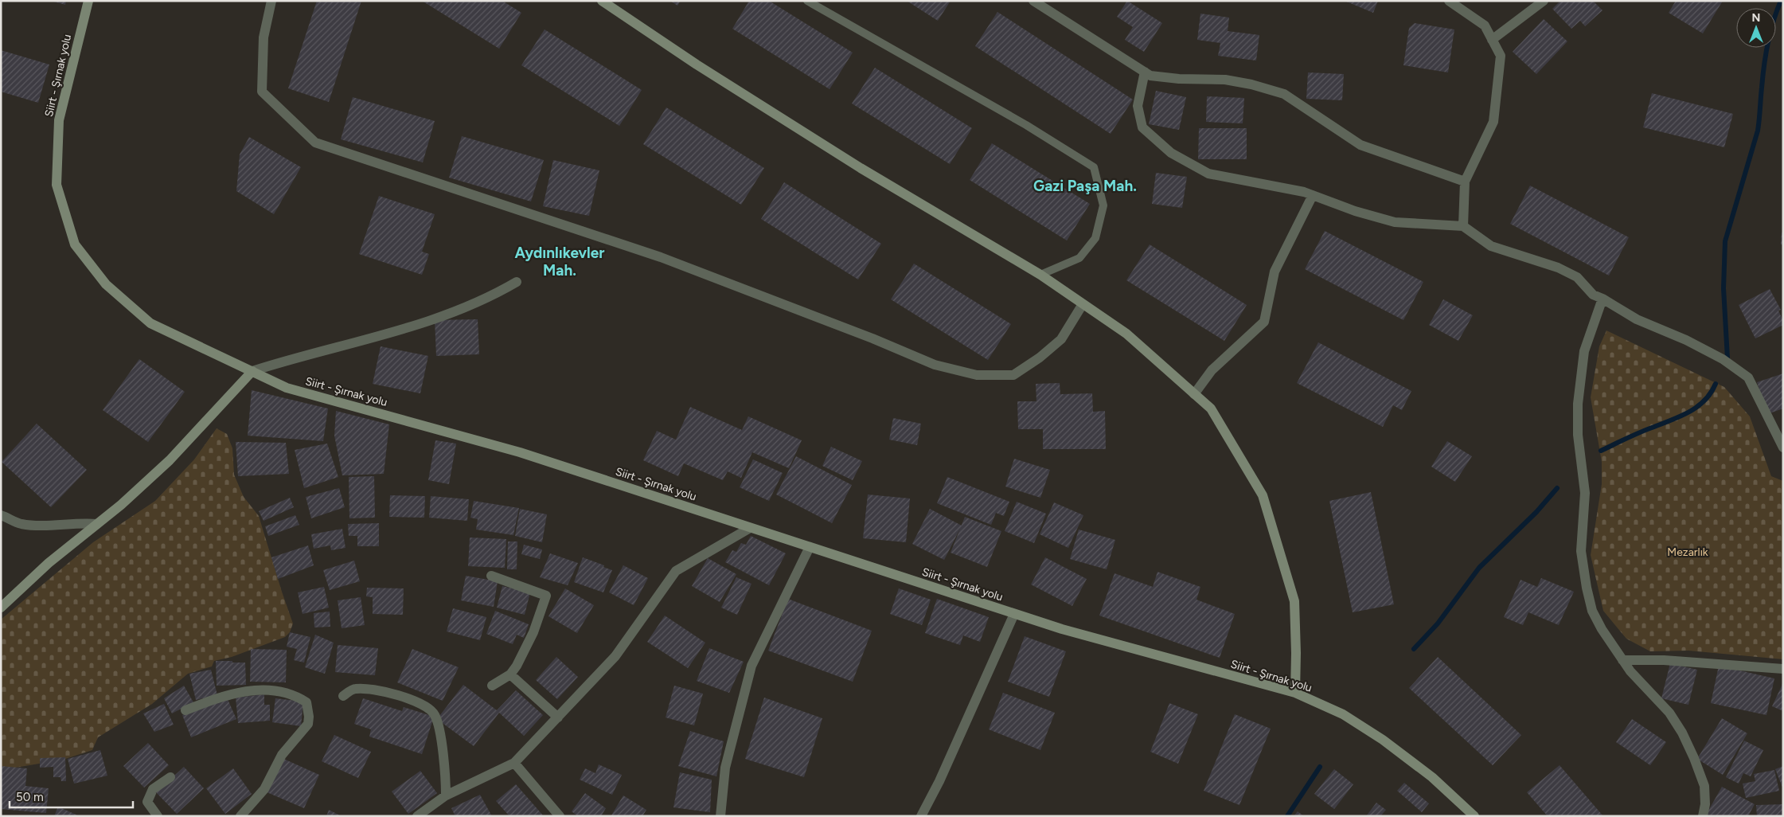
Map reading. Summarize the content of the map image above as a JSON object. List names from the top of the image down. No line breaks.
{"streets":{"street":["Siirt - Şırnak yolu"]},"districts":["Gazi Paşa Mah.","Aydınlıkevler Mah."],"parks":["Mezarlık"],"scale_bar":"50 m","north":"top"}
